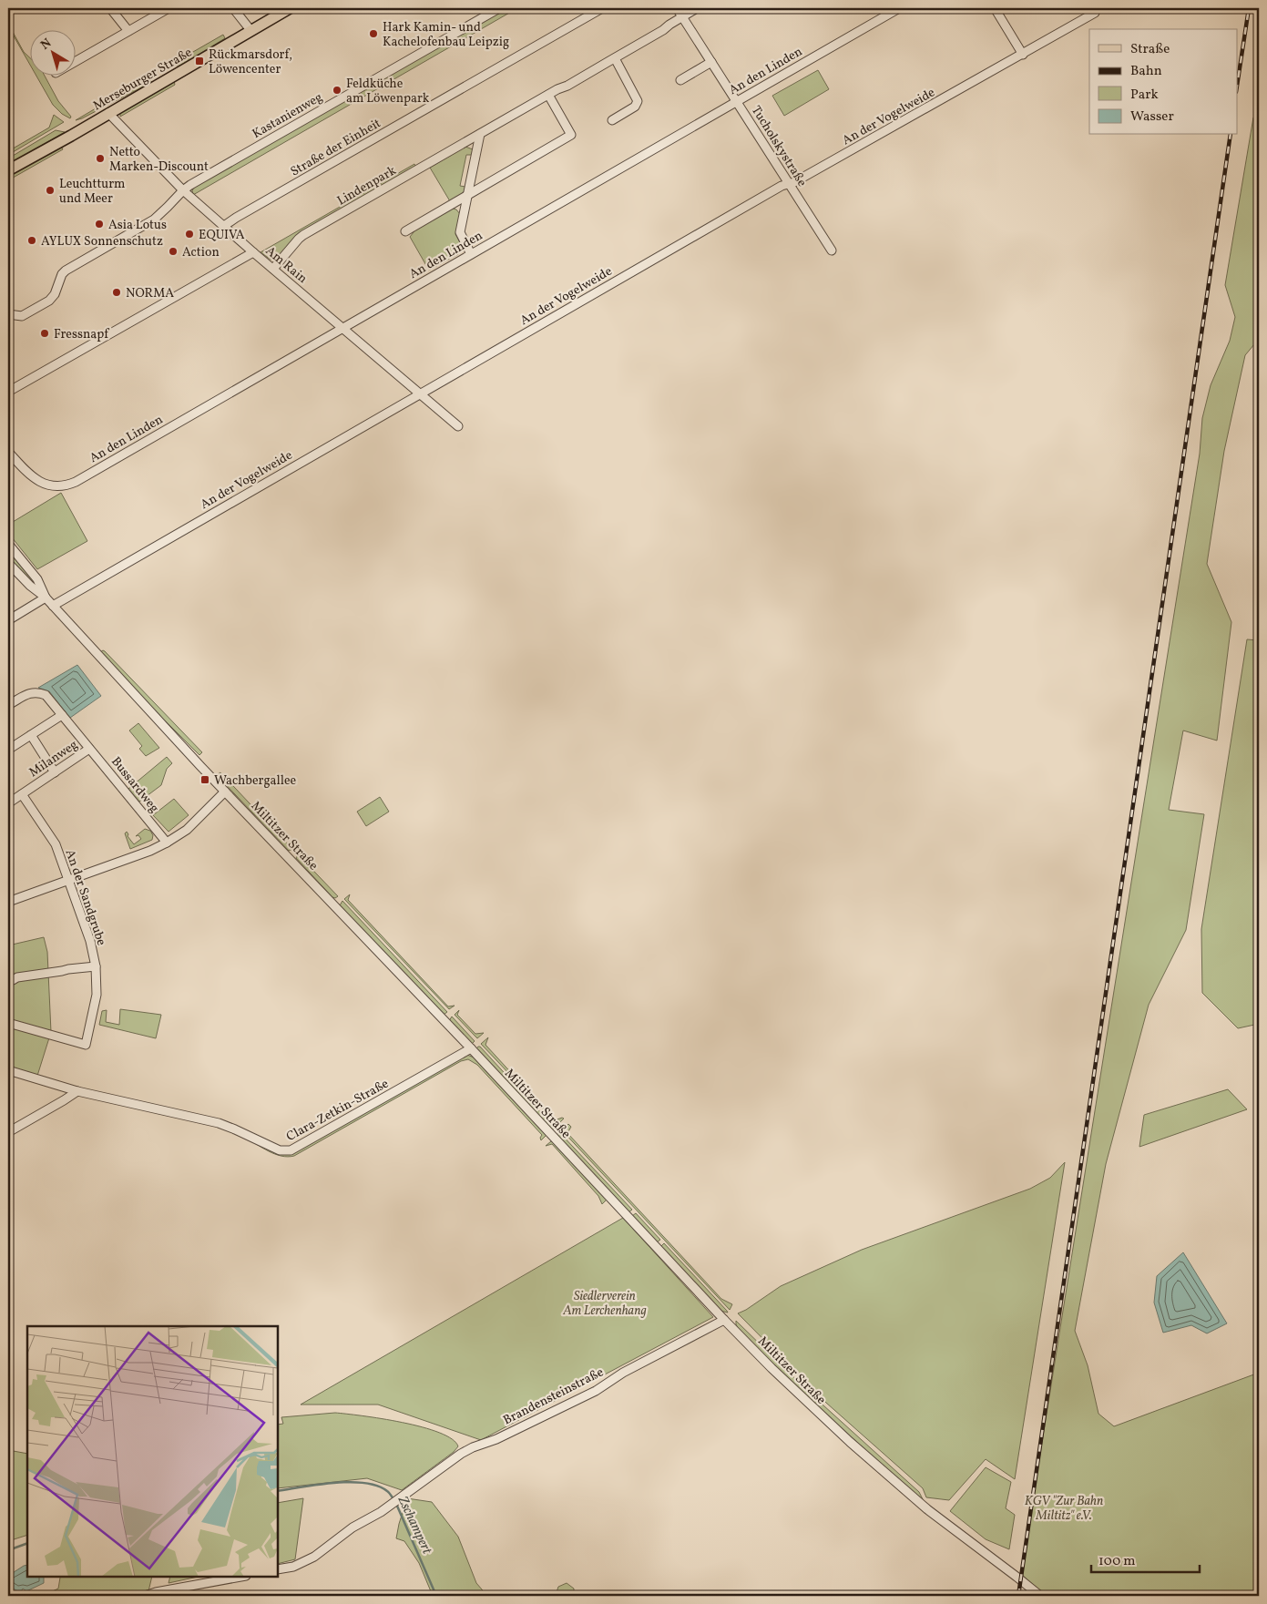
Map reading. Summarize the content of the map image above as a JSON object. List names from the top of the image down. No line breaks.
{"streets":{"main road":["Merseburger Straße"],"street":["An den Linden","Kastanienweg","An der Vogelweide","Tucholskystraße","Straße der Einheit","Lindenpark","Am Rain","Milanweg","Bussardweg","Miltitzer Straße","An der Sandgrube","Clara-Zetkin-Straße","Brandensteinstraße"]},"crossings":[["An den Linden","Tucholskystraße"],["An den Linden","Am Rain"],["Merseburger Straße","Am Rain"],["Kastanienweg","Am Rain"],["An der Vogelweide","Tucholskystraße"],["An der Vogelweide","Am Rain"],["An der Vogelweide","Miltitzer Straße"],["Tucholskystraße","Lindenpark"],["Straße der Einheit","Am Rain"],["Lindenpark","Am Rain"],["Milanweg","Bussardweg"],["Milanweg","An der Sandgrube"],["Miltitzer Straße","Clara-Zetkin-Straße"],["Miltitzer Straße","Brandensteinstraße"]],"water":["Zschampert"],"parks":["Siedlerverein Am Lerchenhang","KGV \"Zur Bahn Miltitz\" e.V."],"places":{"other":["Hark Kamin- und Kachelofenbau Leipzig","Feldküche am Löwenpark","Netto Marken-Discount","Leuchtturm und Meer","Asia Lotus","EQUIVA","AYLUX Sonnenschutz","Action","NORMA","Fressnapf"],"transit":["Rückmarsdorf, Löwencenter","Wachbergallee"]},"legend":["Straße","Bahn","Park","Wasser"],"scale_bar":"100 m","north":"top left"}
